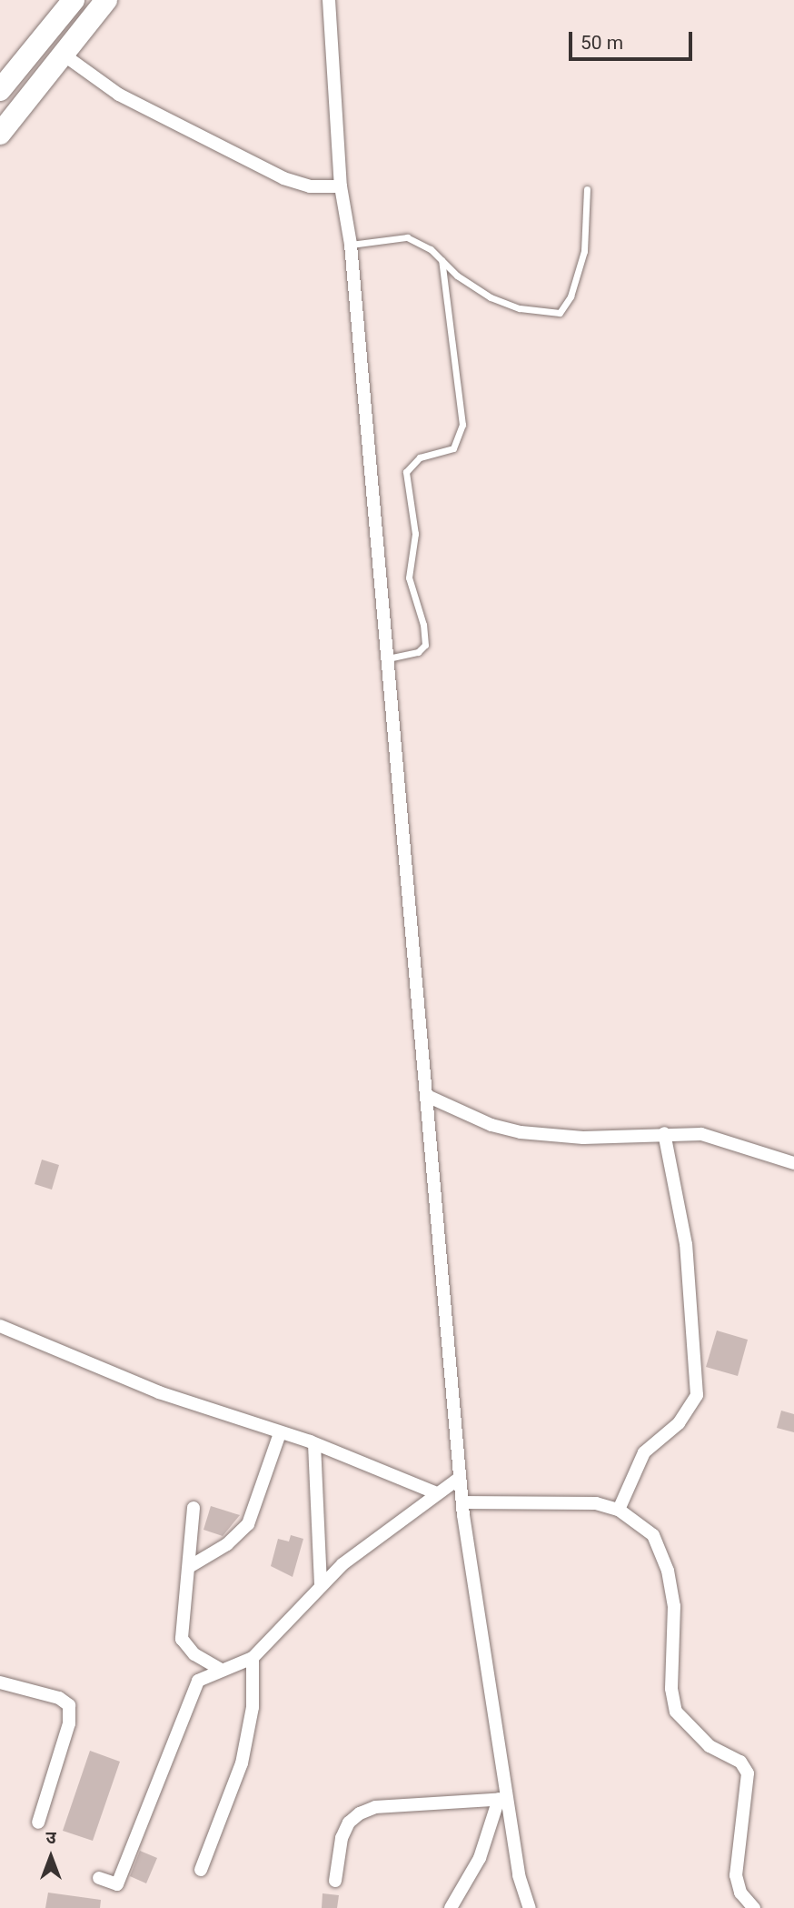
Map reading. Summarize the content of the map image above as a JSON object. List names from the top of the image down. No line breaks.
{"scale_bar":"50 m","north":"top"}
